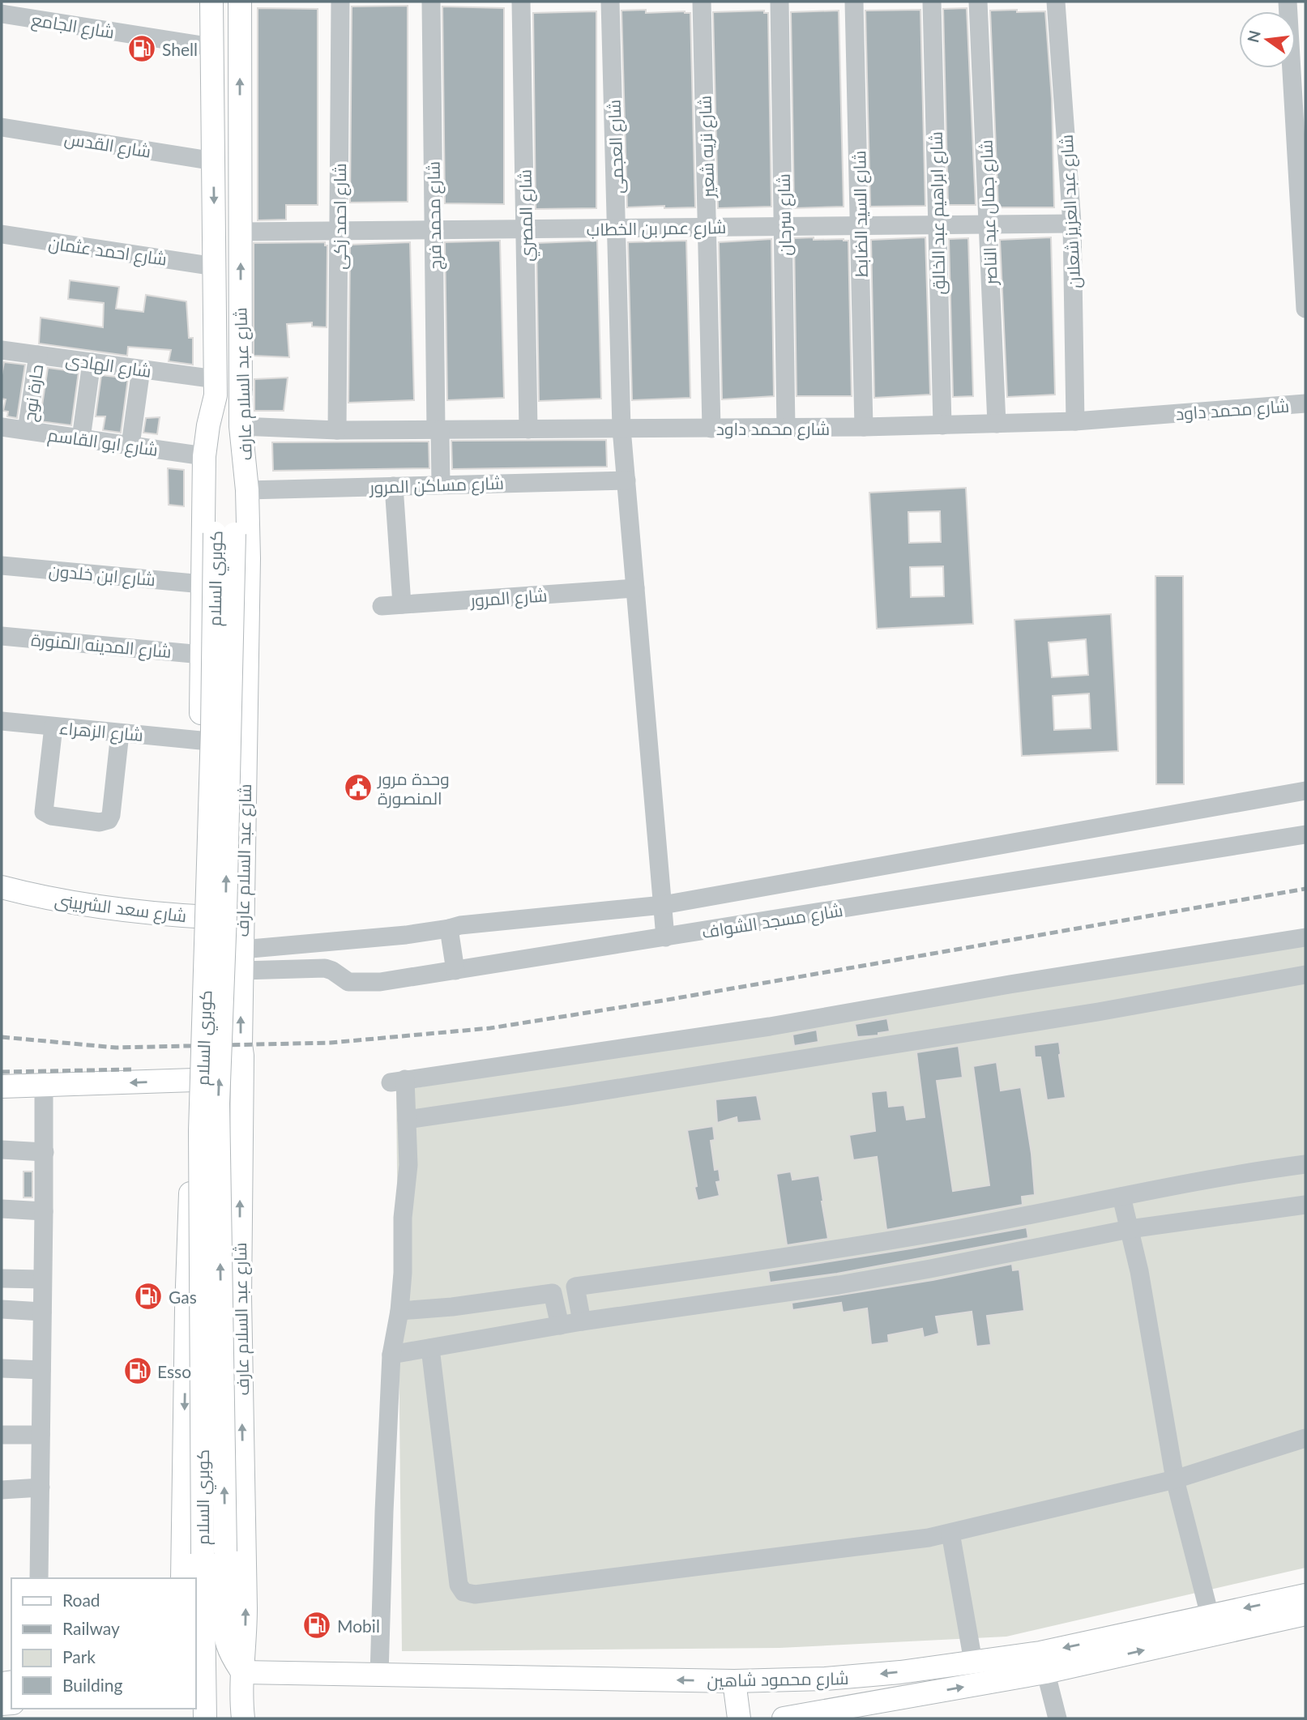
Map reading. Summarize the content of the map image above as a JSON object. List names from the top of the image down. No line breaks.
{"streets":{"main road":["شارع عبد السلام عارف","كوبري السلام","شارع سعد الشربينى","شارع محمود شاهين"],"street":["شارع الجامع","شارع القدس","شارع العجمى","شارع نزيه شعير","شارع عبد العزيز شعلان","شارع جمال عبد الناصر","شارع ابراهيم عبد الخالق","شارع السيد الضابط","شارع سرحان","شارع محمد فرج","شارع المصري","شارع احمد زكى","شارع عمر بن الخطاب","شارع احمد عثمان","شارع الهادى","حارة نوح","شارع محمد داود","شارع ابو القاسم","شارع مساكن المرور","شارع ابن خلدون","شارع المرور","شارع المدينه المنورة","شارع الزهراء","شارع مسجد الشواف"]},"crossings":[["شارع الجامع","شارع عبد السلام عارف"],["شارع القدس","شارع عبد السلام عارف"],["شارع العجمى","شارع عمر بن الخطاب"],["شارع العجمى","شارع محمد داود"],["شارع العجمى","شارع مساكن المرور"],["شارع العجمى","شارع المرور"],["شارع العجمى","شارع مسجد الشواف"],["شارع نزيه شعير","شارع عمر بن الخطاب"],["شارع نزيه شعير","شارع محمد داود"],["شارع عبد العزيز شعلان","شارع عمر بن الخطاب"],["شارع عبد العزيز شعلان","شارع محمد داود"],["شارع جمال عبد الناصر","شارع عمر بن الخطاب"],["شارع جمال عبد الناصر","شارع محمد داود"],["شارع ابراهيم عبد الخالق","شارع عمر بن الخطاب"],["شارع ابراهيم عبد الخالق","شارع محمد داود"],["شارع السيد الضابط","شارع عمر بن الخطاب"],["شارع السيد الضابط","شارع محمد داود"],["شارع سرحان","شارع عمر بن الخطاب"],["شارع سرحان","شارع محمد داود"],["شارع محمد فرج","شارع عمر بن الخطاب"],["شارع محمد فرج","شارع محمد داود"],["شارع محمد فرج","شارع مساكن المرور"],["شارع المصري","شارع عمر بن الخطاب"],["شارع المصري","شارع محمد داود"],["شارع احمد زكى","شارع عمر بن الخطاب"],["شارع احمد زكى","شارع محمد داود"],["شارع عمر بن الخطاب","شارع عبد السلام عارف"],["شارع احمد عثمان","شارع عبد السلام عارف"],["شارع الهادى","شارع عبد السلام عارف"],["شارع الهادى","حارة نوح"],["شارع الهادى","كوبري السلام"],["شارع عبد السلام عارف","شارع محمد داود"],["شارع عبد السلام عارف","شارع ابو القاسم"],["شارع عبد السلام عارف","شارع مساكن المرور"],["شارع عبد السلام عارف","شارع ابن خلدون"],["شارع عبد السلام عارف","كوبري السلام"],["شارع عبد السلام عارف","شارع المدينه المنورة"],["شارع عبد السلام عارف","شارع الزهراء"],["شارع عبد السلام عارف","شارع سعد الشربينى"],["شارع عبد السلام عارف","شارع مسجد الشواف"],["شارع عبد السلام عارف","شارع محمود شاهين"],["حارة نوح","شارع ابو القاسم"],["شارع محمد داود","كوبري السلام"],["كوبري السلام","شارع محمود شاهين"]],"places":{"fuel station":["Shell","Gas","Esso","Mobil"],"public building":["وحدة مرور المنصورة"]},"legend":["Road","Railway","Park","Building"],"north":"left"}
